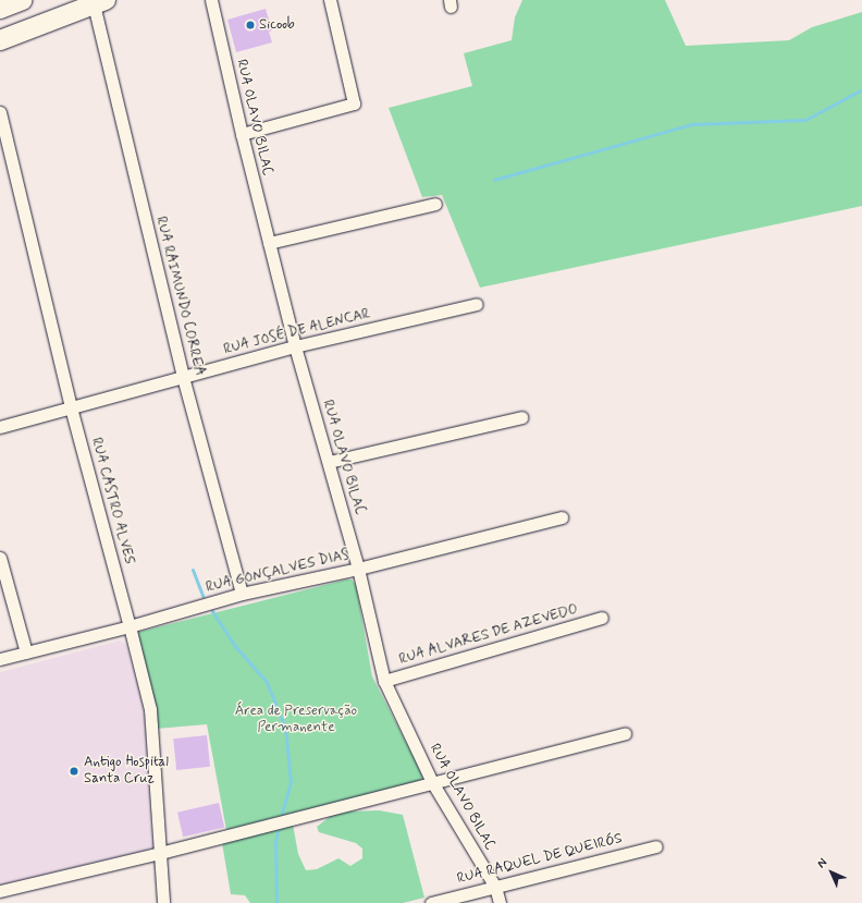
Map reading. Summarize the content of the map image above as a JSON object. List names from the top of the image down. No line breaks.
{"streets":{"street":["RUA OLAVO BILAC","RUA RAIMUNDO CORREA","RUA JOSÉ DE ALENCAR","RUA CASTRO ALVES","RUA GONÇALVES DIAS","RUA ALVARES DE AZEVEDO","RUA RAQUEL DE QUEIRÓS"]},"crossings":[["RUA OLAVO BILAC","RUA JOSÉ DE ALENCAR"],["RUA OLAVO BILAC","RUA GONÇALVES DIAS"],["RUA OLAVO BILAC","RUA ALVARES DE AZEVEDO"],["RUA OLAVO BILAC","RUA RAQUEL DE QUEIRÓS"],["RUA RAIMUNDO CORREA","RUA JOSÉ DE ALENCAR"],["RUA RAIMUNDO CORREA","RUA GONÇALVES DIAS"],["RUA JOSÉ DE ALENCAR","RUA CASTRO ALVES"],["RUA CASTRO ALVES","RUA GONÇALVES DIAS"]],"parks":["Área de Preservação Permanente"],"places":["Sicoob","Antigo Hospital Santa Cruz"],"north":"top left"}
